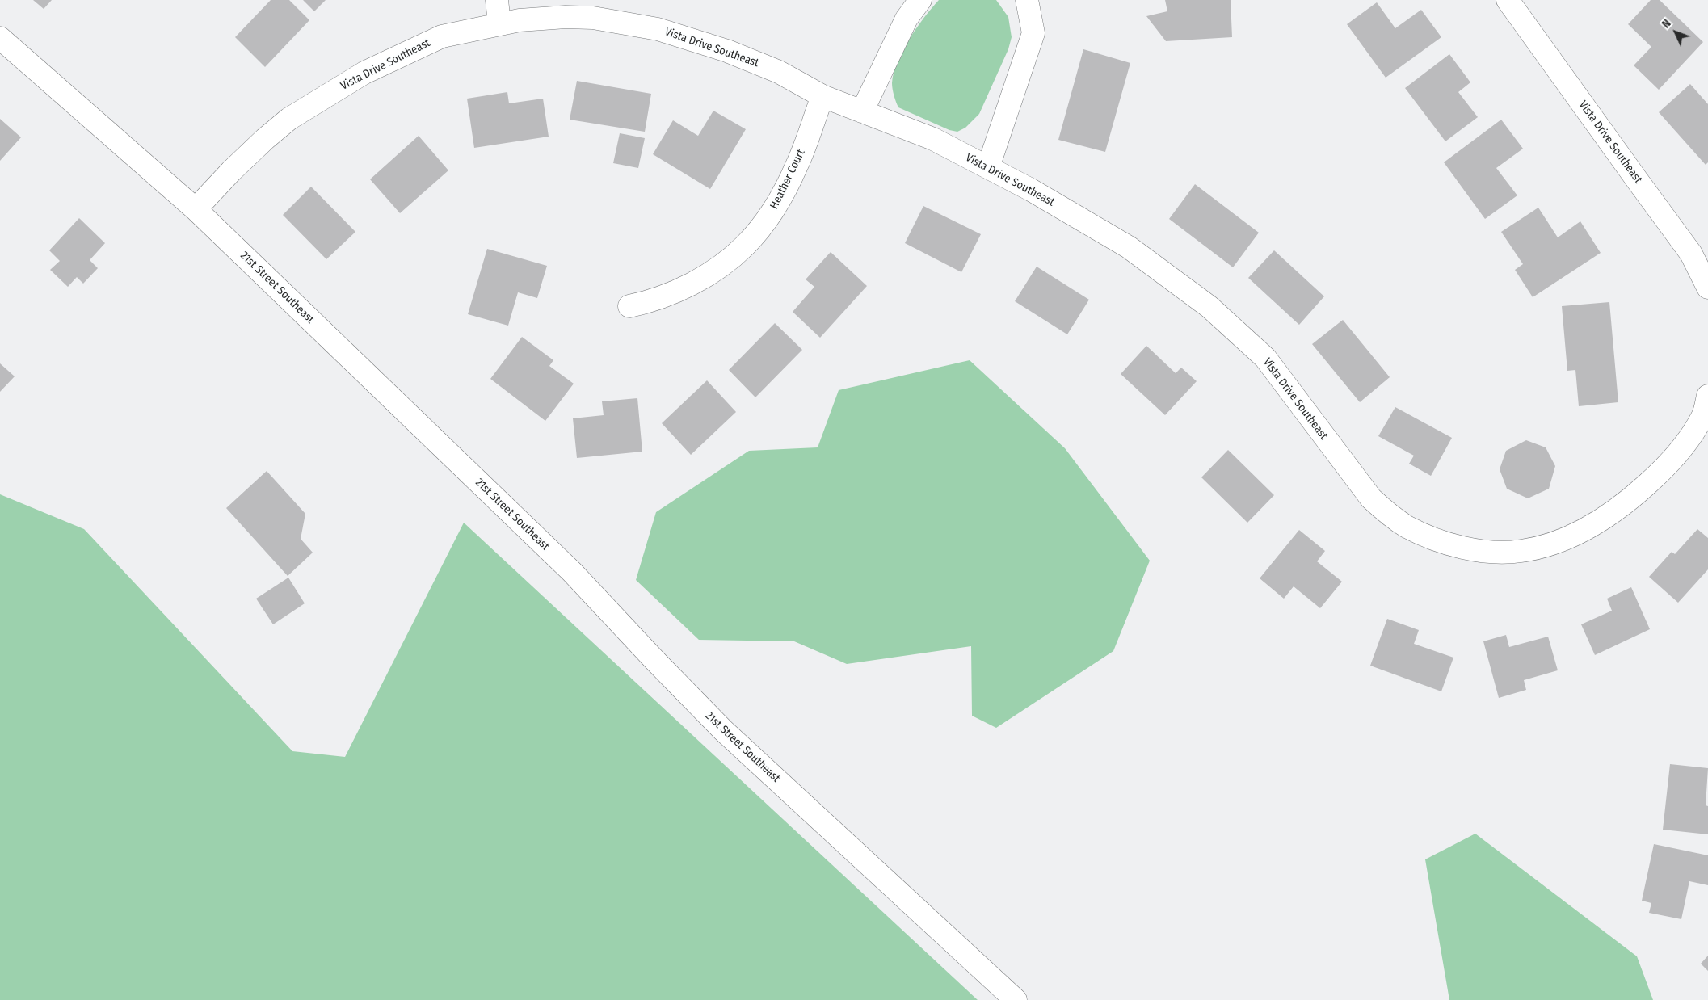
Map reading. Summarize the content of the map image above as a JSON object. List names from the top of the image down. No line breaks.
{"streets":{"street":["Vista Drive Southeast","Heather Court","21st Street Southeast"]},"crossings":[["Vista Drive Southeast","Heather Court"],["Vista Drive Southeast","21st Street Southeast"]],"north":"top left"}
